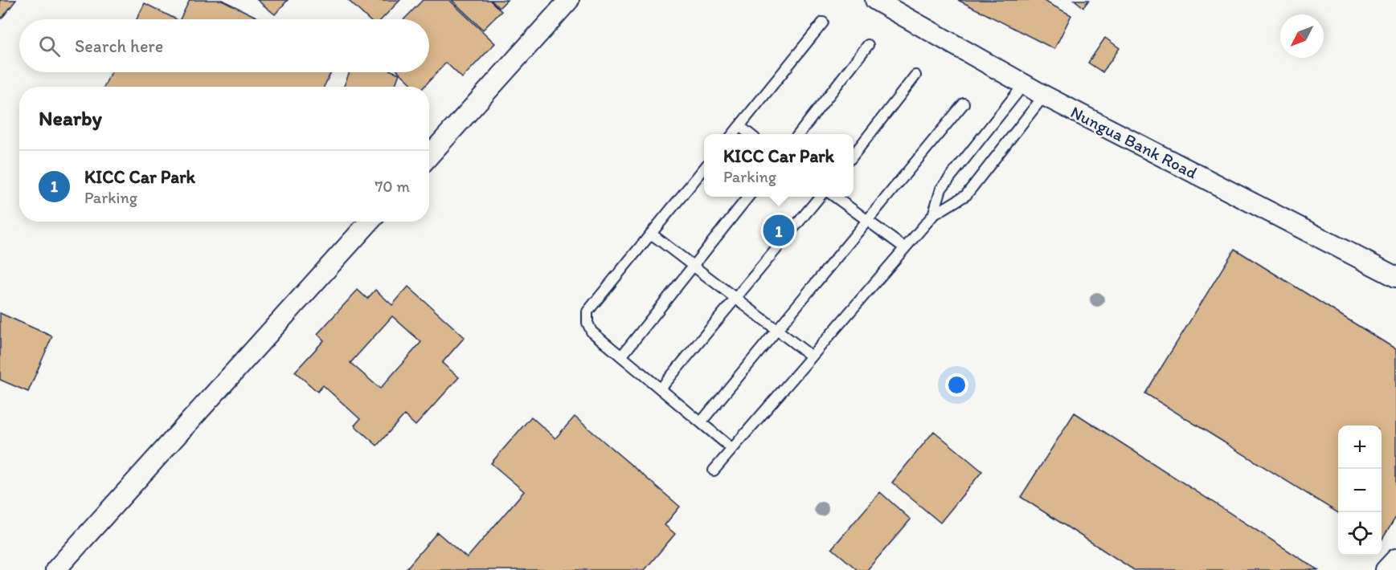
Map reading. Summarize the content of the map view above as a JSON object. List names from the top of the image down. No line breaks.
{"streets":{"street":["Nungua Bank Road"]},"north":"bottom left","page":{"search":"Search here","heading":"Nearby","popup":["KICC Car Park","Parking"],"list":[{"mark":"1","name":"KICC Car Park","note":"Parking","value":"70 m"}],"pins":"1","map_buttons":["+","−"]}}
